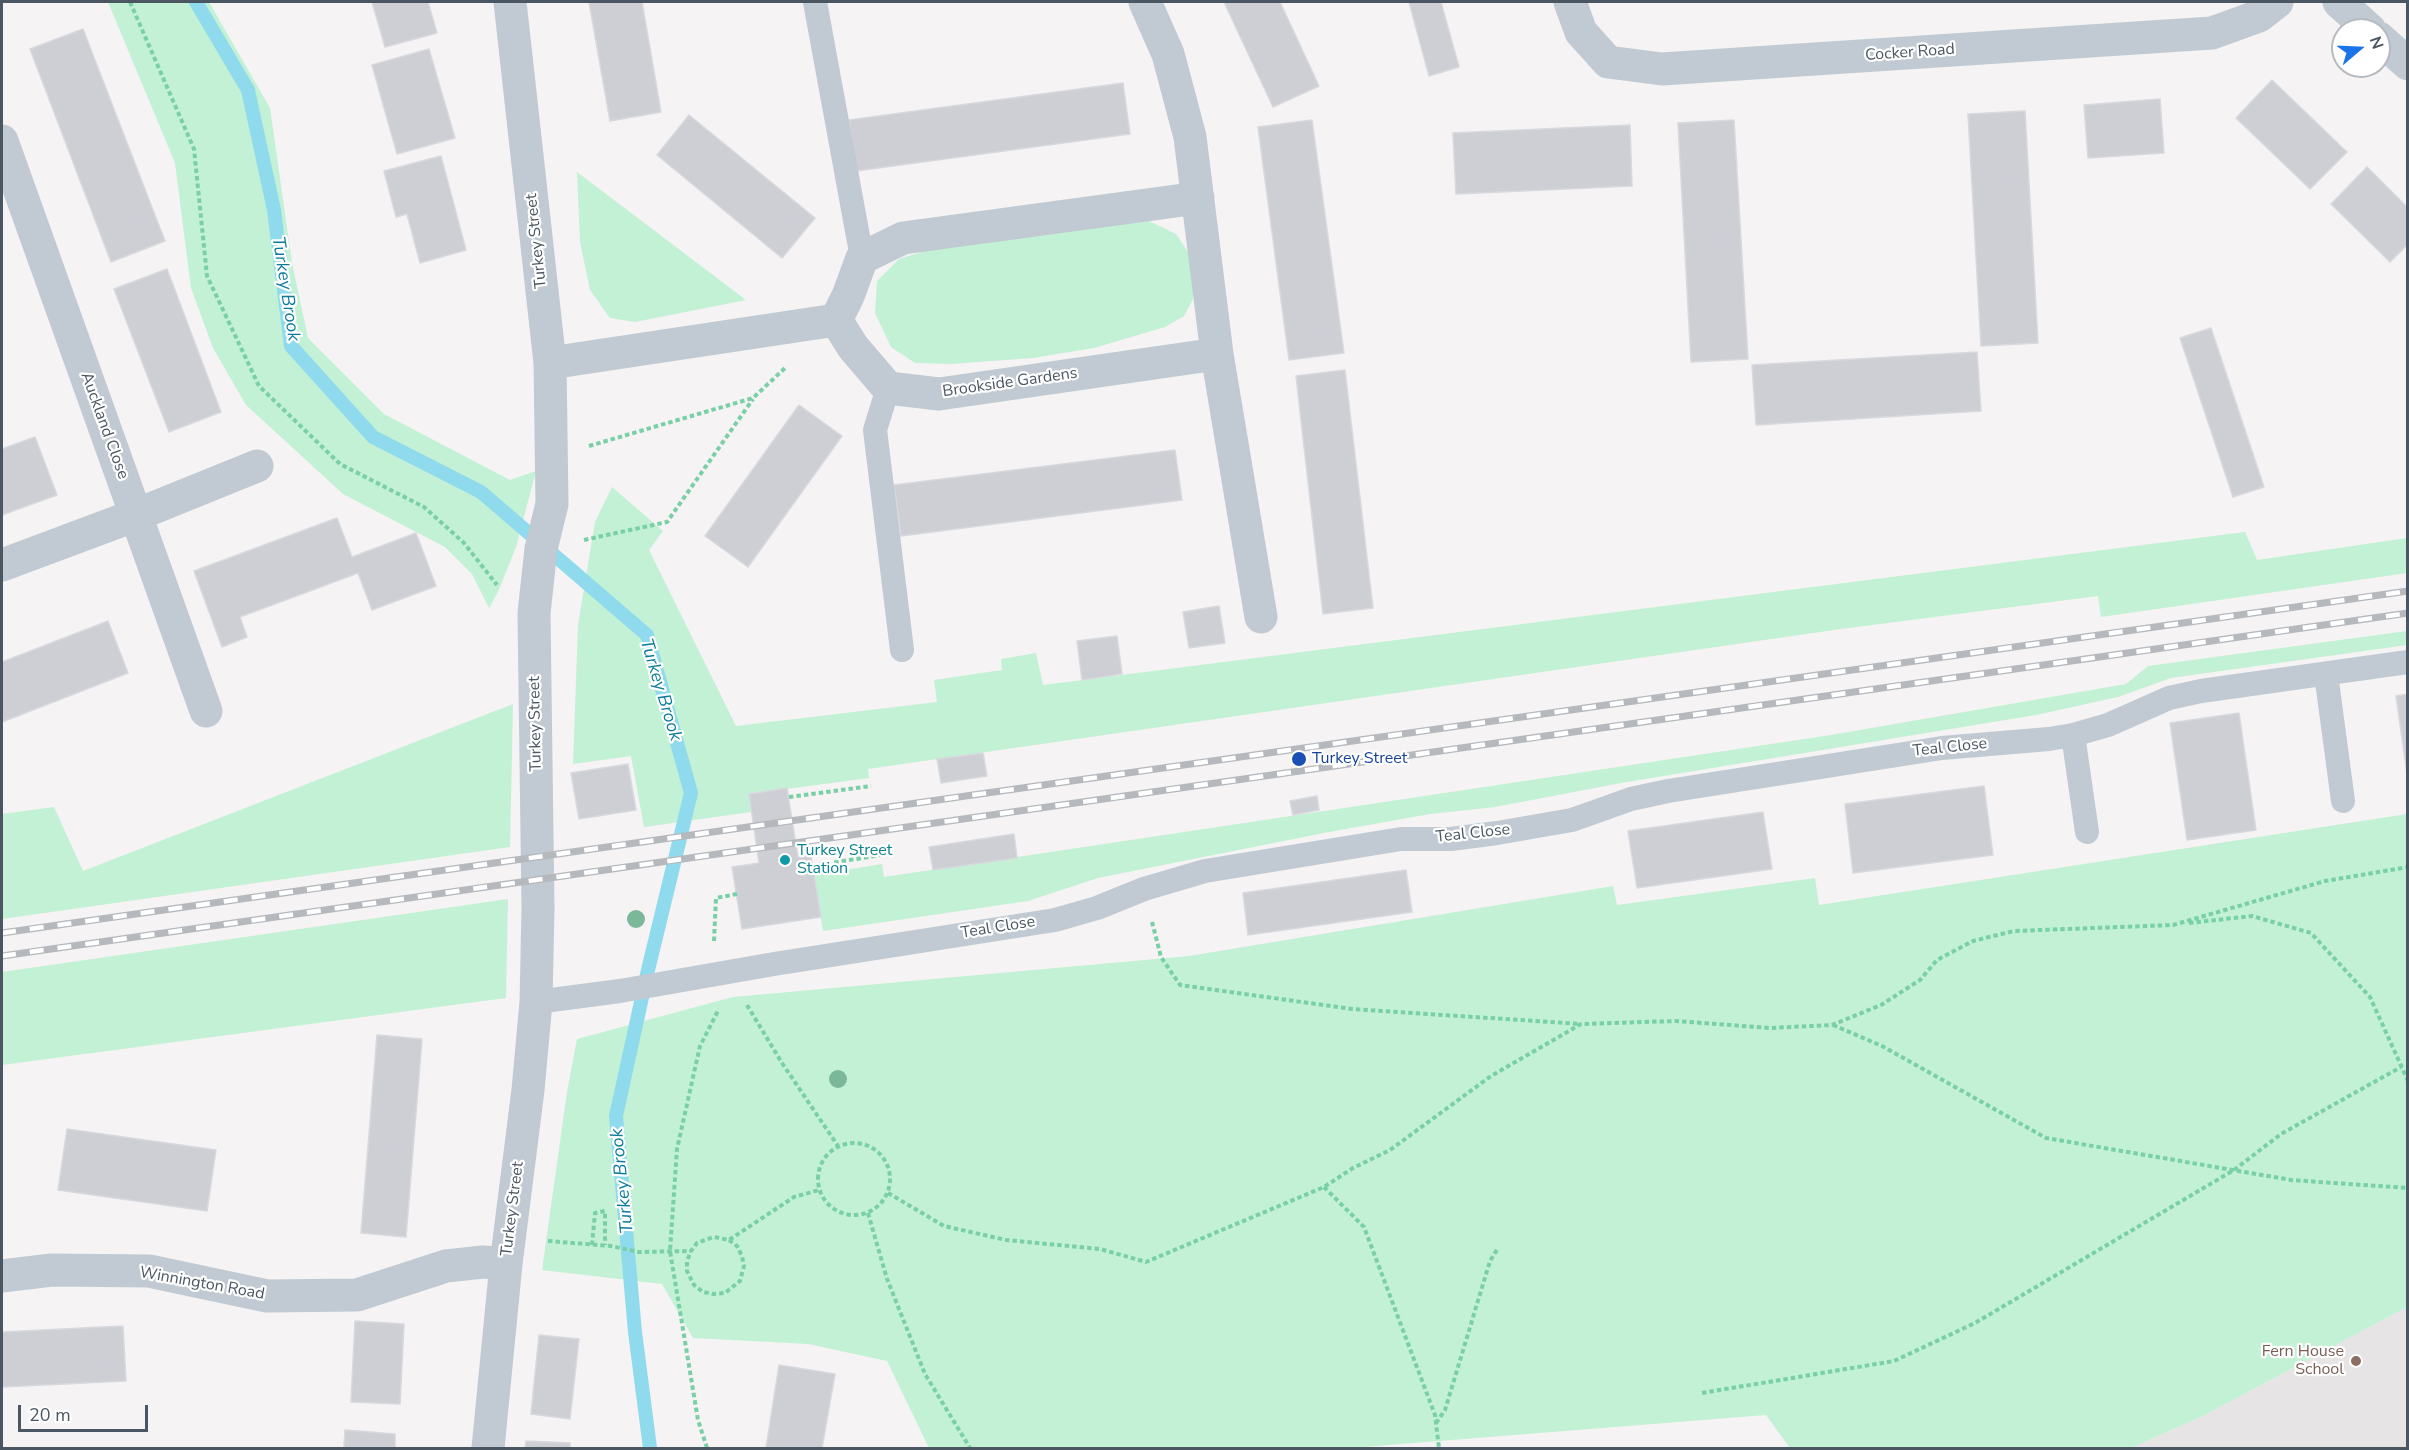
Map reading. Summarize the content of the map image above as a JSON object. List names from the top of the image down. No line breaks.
{"streets":{"street":["Cocker Road","Turkey Street","Brookside Gardens","Auckland Close","Winnington Road"],"lane":["Teal Close"]},"crossings":[["Turkey Street","Teal Close"],["Turkey Street","Winnington Road"]],"water":["Turkey Brook"],"places":["Turkey Street","Turkey Street Station","Fern House School"],"scale_bar":"20 m","north":"right"}
